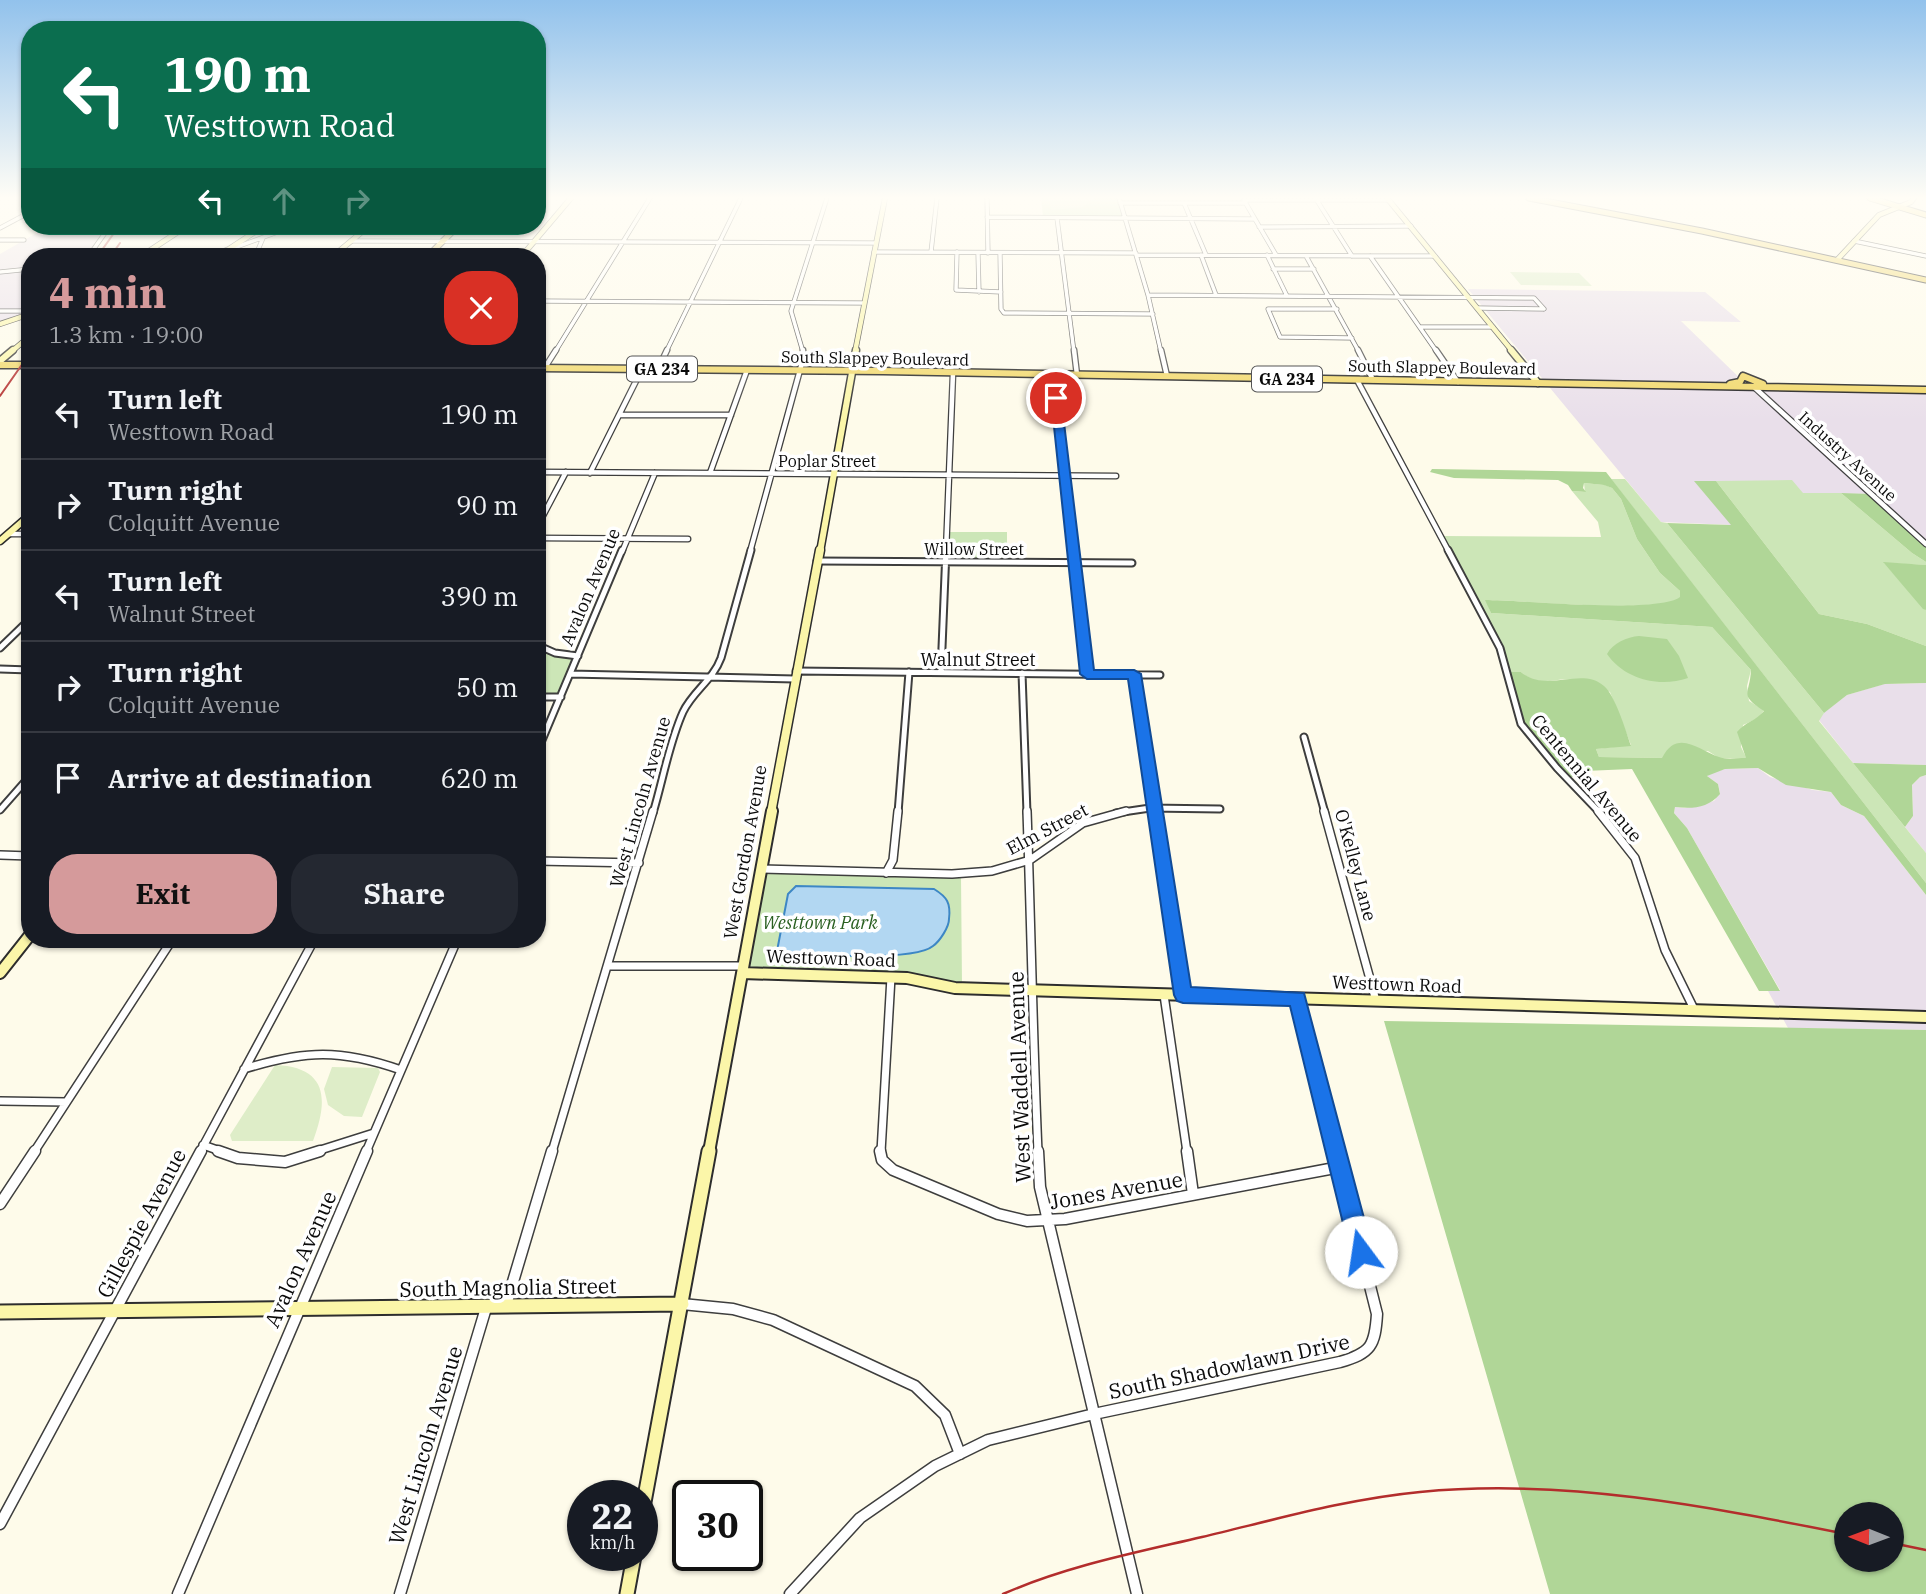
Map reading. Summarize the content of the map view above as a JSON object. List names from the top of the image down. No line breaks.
{"streets":{"main road":["South Slappey Boulevard","GA 234"],"street":["Industry Avenue","Poplar Street","Willow Street","Avalon Avenue","Walnut Street","Centennial Avenue","West Lincoln Avenue","Elm Street","West Gordon Avenue","O'Kelley Lane","Westtown Road","West Waddell Avenue","Jones Avenue","Gillespie Avenue","South Magnolia Street","South Shadowlawn Drive"]},"crossings":[["South Slappey Boulevard","Industry Avenue"],["South Slappey Boulevard","Centennial Avenue"],["South Slappey Boulevard","West Lincoln Avenue"],["South Slappey Boulevard","West Gordon Avenue"],["Poplar Street","Avalon Avenue"],["Poplar Street","West Lincoln Avenue"],["Poplar Street","West Gordon Avenue"],["Willow Street","West Gordon Avenue"],["Avalon Avenue","Walnut Street"],["Avalon Avenue","South Magnolia Street"],["Walnut Street","West Lincoln Avenue"],["Walnut Street","West Gordon Avenue"],["Walnut Street","West Waddell Avenue"],["Centennial Avenue","Westtown Road"],["West Lincoln Avenue","South Magnolia Street"],["Elm Street","West Gordon Avenue"],["Elm Street","West Waddell Avenue"],["West Gordon Avenue","Westtown Road"],["West Gordon Avenue","South Magnolia Street"],["O'Kelley Lane","Westtown Road"],["Westtown Road","West Waddell Avenue"],["Westtown Road","Jones Avenue"],["Westtown Road","South Shadowlawn Drive"],["West Waddell Avenue","Jones Avenue"],["West Waddell Avenue","South Shadowlawn Drive"],["Jones Avenue","South Shadowlawn Drive"],["Gillespie Avenue","South Magnolia Street"],["South Magnolia Street","South Shadowlawn Drive"]],"parks":["Westtown Park"],"north":"left","page":{"turn":["190 m","Westtown Road"],"heading":["4 min","1.3 km · 19:00"],"list":[{"name":"Turn left","note":"Westtown Road","value":"190 m"},{"name":"Turn right","note":"Colquitt Avenue","value":"90 m"},{"name":"Turn left","note":"Walnut Street","value":"390 m"},{"name":"Turn right","note":"Colquitt Avenue","value":"50 m"},{"name":"Arrive at destination","value":"620 m"}],"buttons":["Exit","Share"],"speed":"22 km/h","limit":"30"}}
